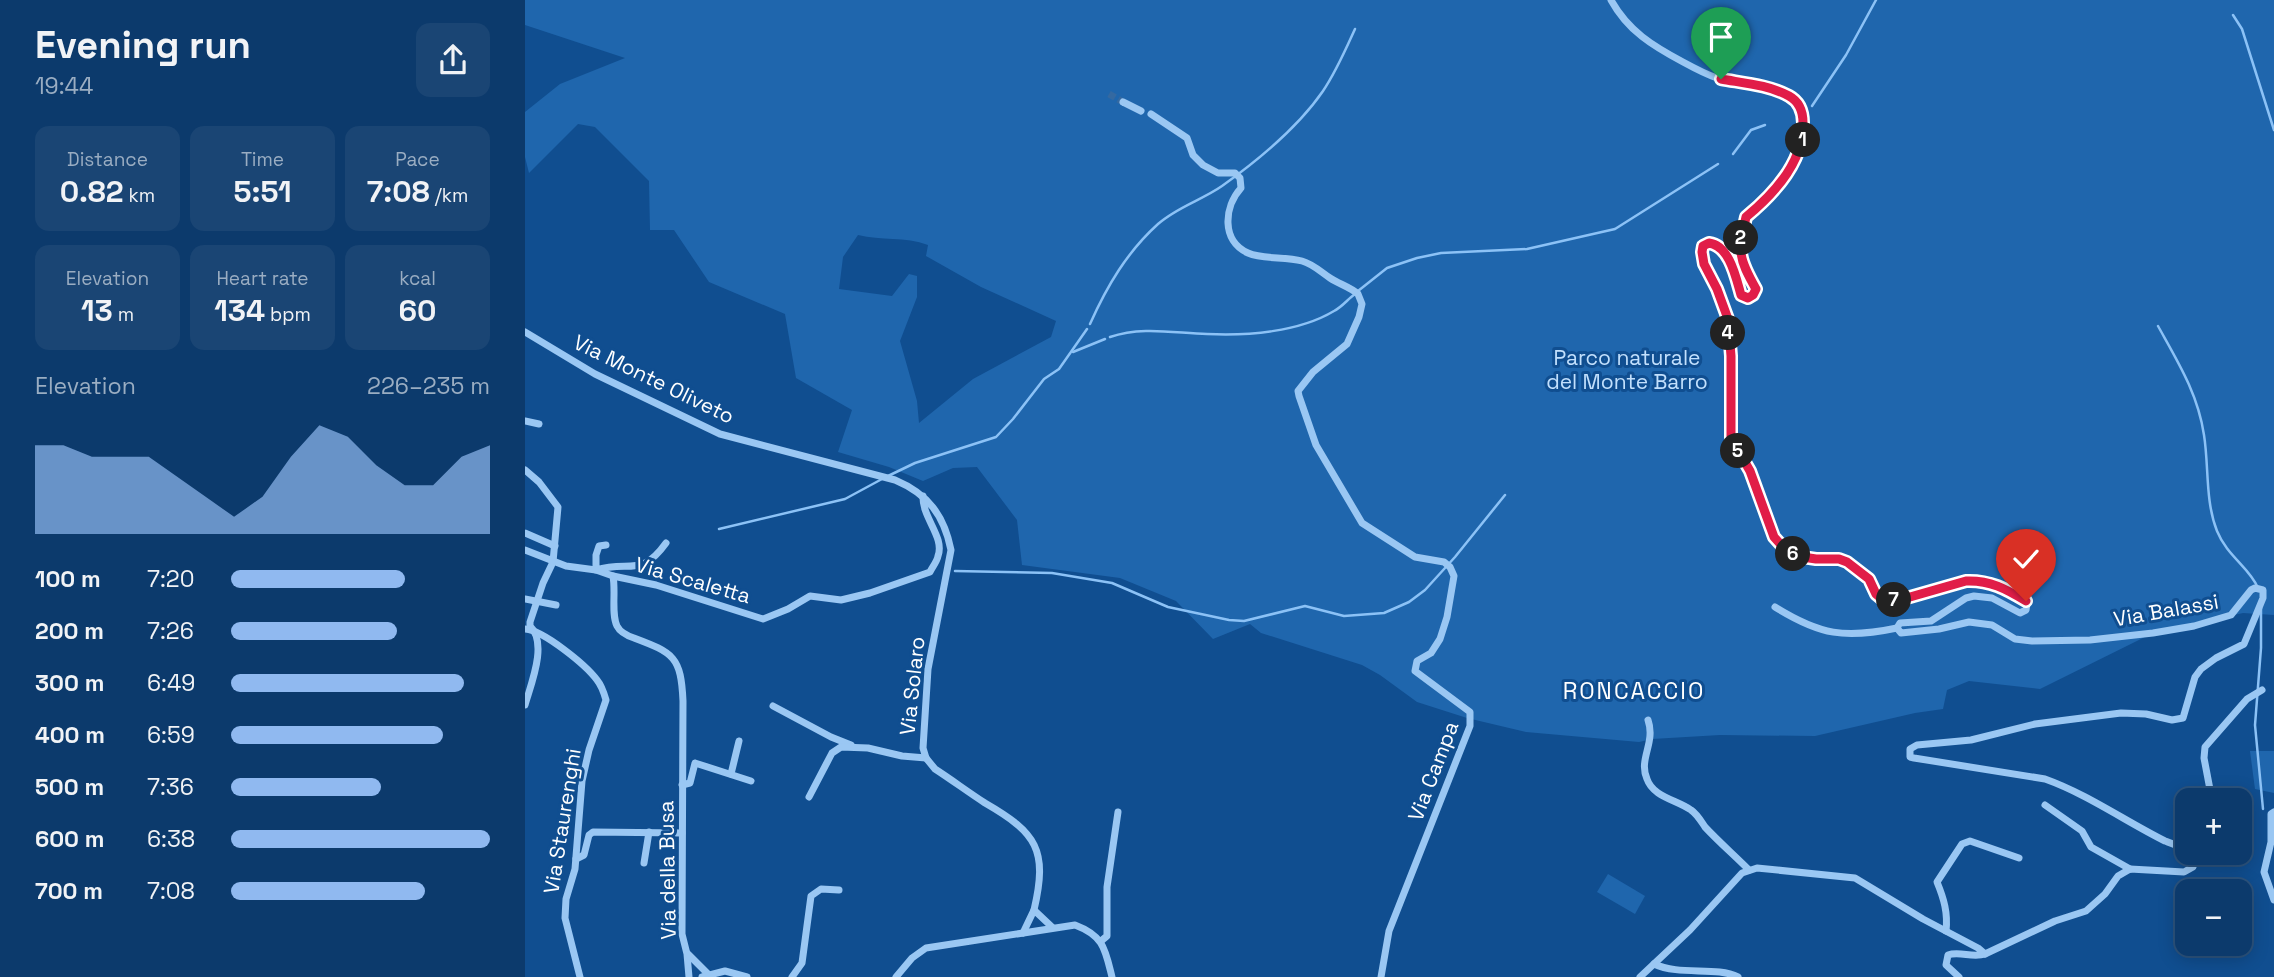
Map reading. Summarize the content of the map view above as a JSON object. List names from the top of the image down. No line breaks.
{"streets":{"street":["Via Monte Oliveto","Via Scaletta","Via Balassi","Via Solaro","Via Campa","Via Staurenghi","Via della Busa"]},"crossings":[["Via Monte Oliveto","Via Scaletta"],["Via Monte Oliveto","Via Solaro"],["Via Scaletta","Via Solaro"],["Via Scaletta","Via della Busa"]],"districts":["RONCACCIO"],"parks":["Parco naturale del Monte Barro"],"page":{"heading":["Evening run","19:44"],"stats":[["Distance","0.82 km"],["Time","5:51"],["Pace","7:08 /km"],["Elevation","13 m"],["Heart rate","134 bpm"],["kcal","60"]],"pins":["1","2","4","5","6","7"],"chart":["Elevation","226–235 m"],"list":[{"name":"100 m","note":"7:20"},{"name":"200 m","note":"7:26"},{"name":"300 m","note":"6:49"},{"name":"400 m","note":"6:59"},{"name":"500 m","note":"7:36"},{"name":"600 m","note":"6:38"},{"name":"700 m","note":"7:08"}],"map_buttons":["+","−"]}}
